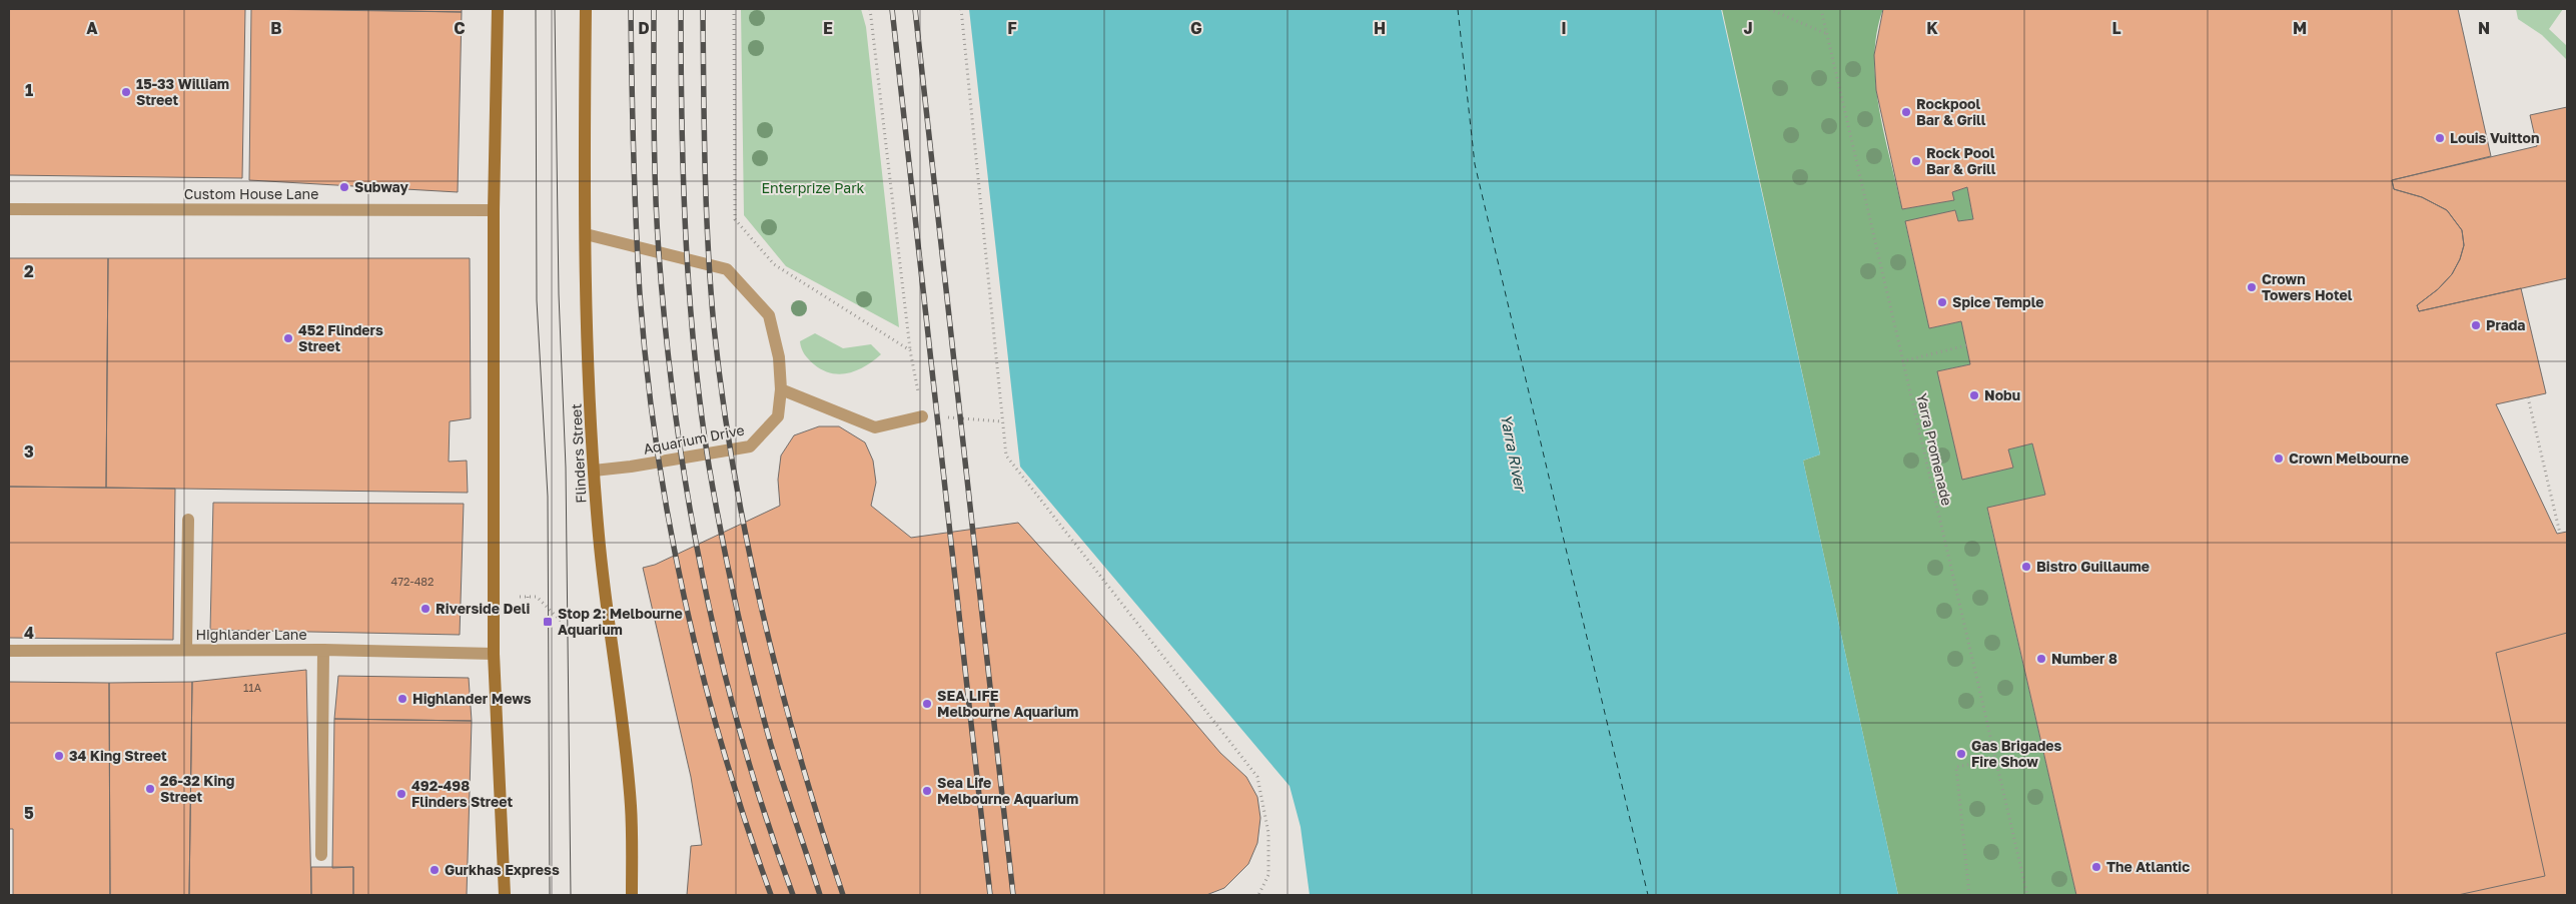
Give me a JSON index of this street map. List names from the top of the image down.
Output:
{
  "streets": {
    "main road": ["Flinders Street"],
    "street": ["Custom House Lane", "Aquarium Drive", "Highlander Lane"],
    "path": ["Yarra Promenade"]
  },
  "crossings": [
    ["Aquarium Drive", "Flinders Street"]
  ],
  "water": ["Yarra River"],
  "parks": ["Enterprize Park"],
  "places": {
    "other": [
      "15-33 William Street",
      "Rockpool Bar & Grill",
      "Louis Vuitton",
      "Rock Pool Bar & Grill",
      "Subway",
      "Crown Towers Hotel",
      "Spice Temple",
      "Prada",
      "452 Flinders Street",
      "Nobu",
      "Crown Melbourne",
      "Bistro Guillaume",
      "Riverside Deli",
      "Number 8",
      "Highlander Mews",
      "SEA LIFE Melbourne Aquarium",
      "Gas Brigades Fire Show",
      "34 King Street",
      "26-32 King Street",
      "Sea Life Melbourne Aquarium",
      "492-498 Flinders Street",
      "The Atlantic",
      "Gurkhas Express"
    ],
    "transit": ["Stop 2: Melbourne Aquarium"]
  },
  "house_numbers": ["472-482", "11A"],
  "grid": {
    "columns": [
      "A",
      "B",
      "C",
      "D",
      "E",
      "F",
      "G",
      "H",
      "I",
      "J",
      "K",
      "L",
      "M",
      "N"
    ],
    "rows": [
      "1",
      "2",
      "3",
      "4",
      "5"
    ]
  }
}
